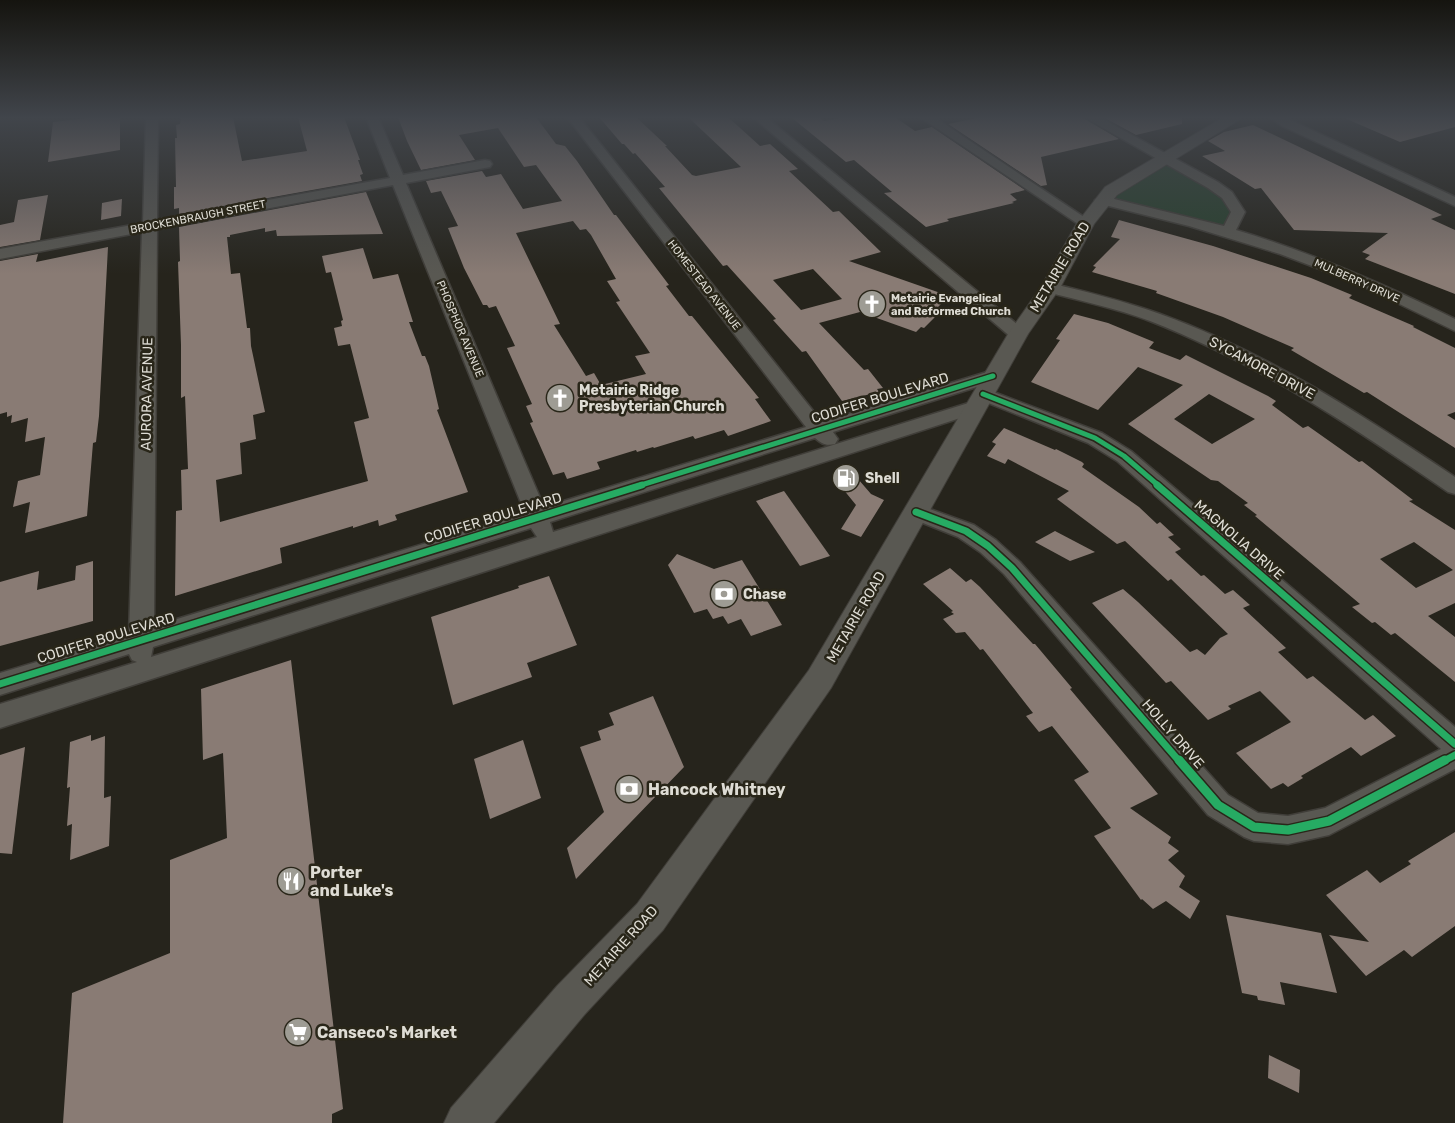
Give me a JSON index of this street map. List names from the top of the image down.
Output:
{
  "streets": {
    "main road": ["METAIRIE ROAD"],
    "street": [
      "BROCKENBRAUGH STREET",
      "MULBERRY DRIVE",
      "HOMESTEAD AVENUE",
      "PHOSPHOR AVENUE",
      "SYCAMORE DRIVE",
      "AURORA AVENUE",
      "CODIFER BOULEVARD",
      "MAGNOLIA DRIVE",
      "HOLLY DRIVE"
    ]
  },
  "crossings": [
    ["BROCKENBRAUGH STREET", "PHOSPHOR AVENUE"],
    ["BROCKENBRAUGH STREET", "AURORA AVENUE"],
    ["METAIRIE ROAD", "MULBERRY DRIVE"],
    ["METAIRIE ROAD", "SYCAMORE DRIVE"],
    ["METAIRIE ROAD", "CODIFER BOULEVARD"],
    ["METAIRIE ROAD", "MAGNOLIA DRIVE"],
    ["METAIRIE ROAD", "HOLLY DRIVE"],
    ["HOMESTEAD AVENUE", "CODIFER BOULEVARD"],
    ["PHOSPHOR AVENUE", "CODIFER BOULEVARD"],
    ["AURORA AVENUE", "CODIFER BOULEVARD"],
    ["CODIFER BOULEVARD", "MAGNOLIA DRIVE"]
  ],
  "places": {
    "church": ["Metairie Evangelical and Reformed Church", "Metairie Ridge Presbyterian Church"],
    "fuel station": ["Shell"],
    "bank": ["Chase", "Hancock Whitney"],
    "restaurant": ["Porter and Luke's"],
    "supermarket": ["Canseco's Market"]
  }
}
